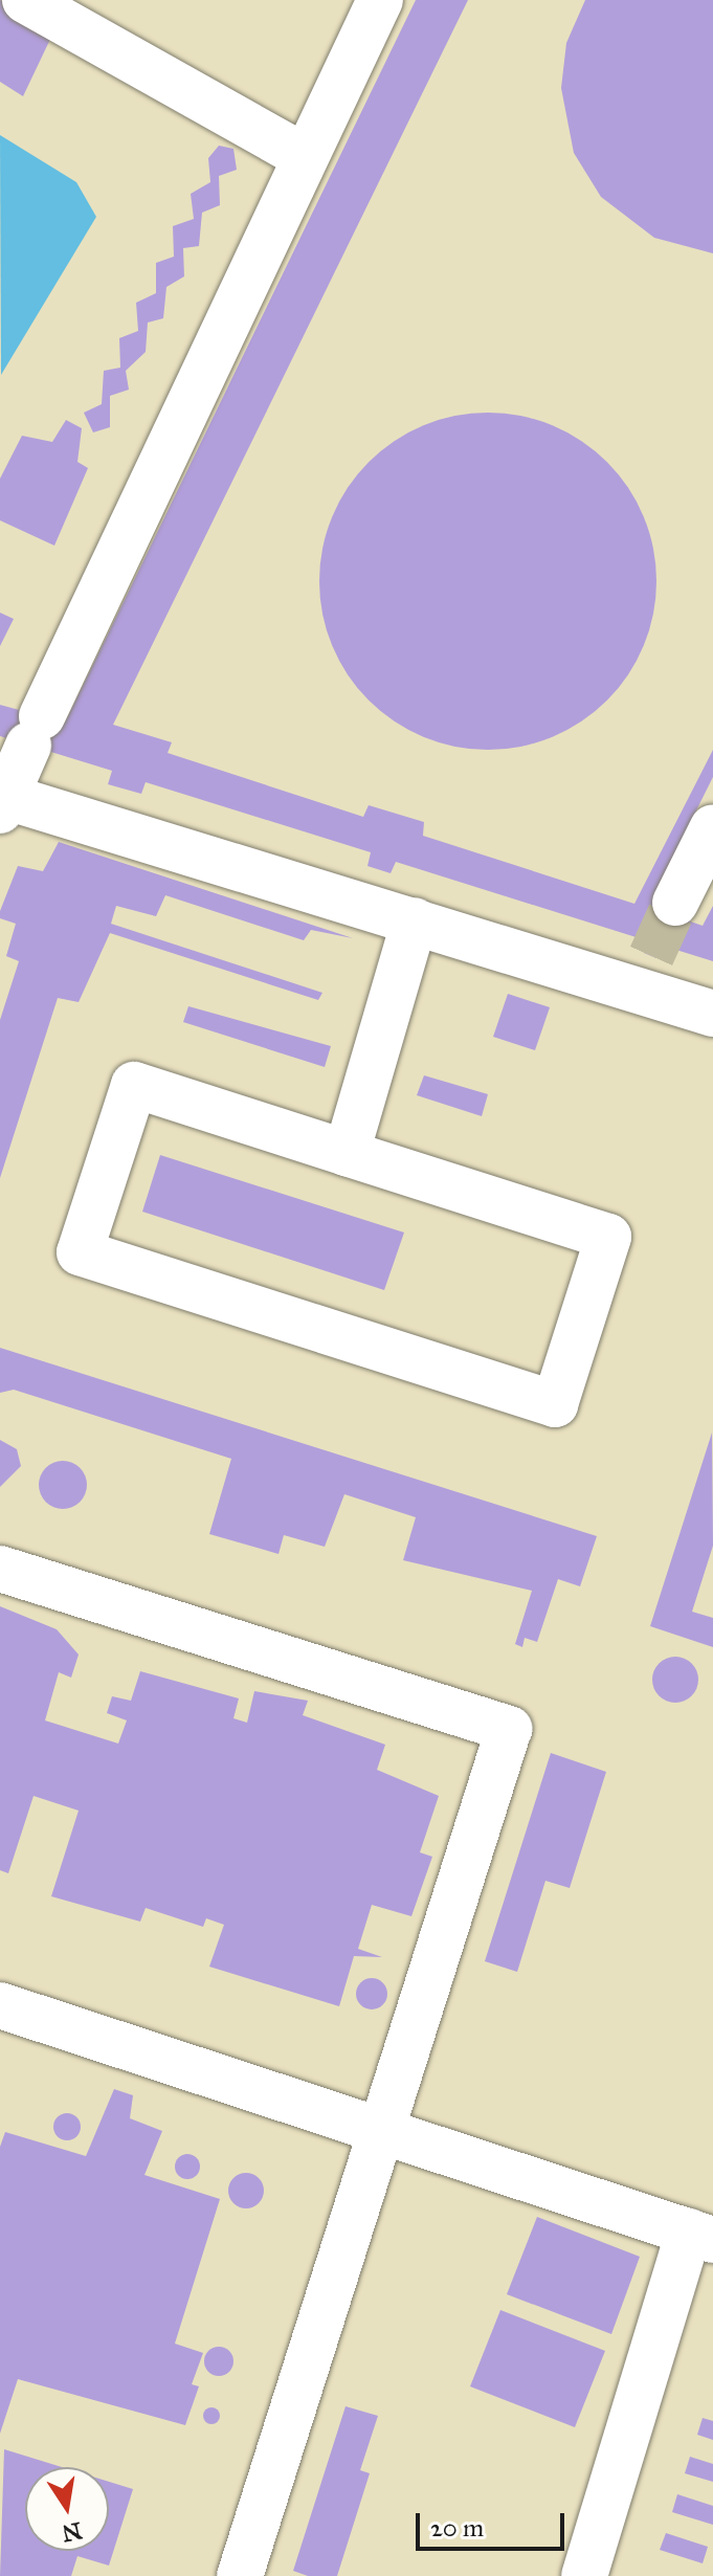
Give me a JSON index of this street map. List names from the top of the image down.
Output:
{
  "scale_bar": "20 m",
  "north": "bottom"
}
